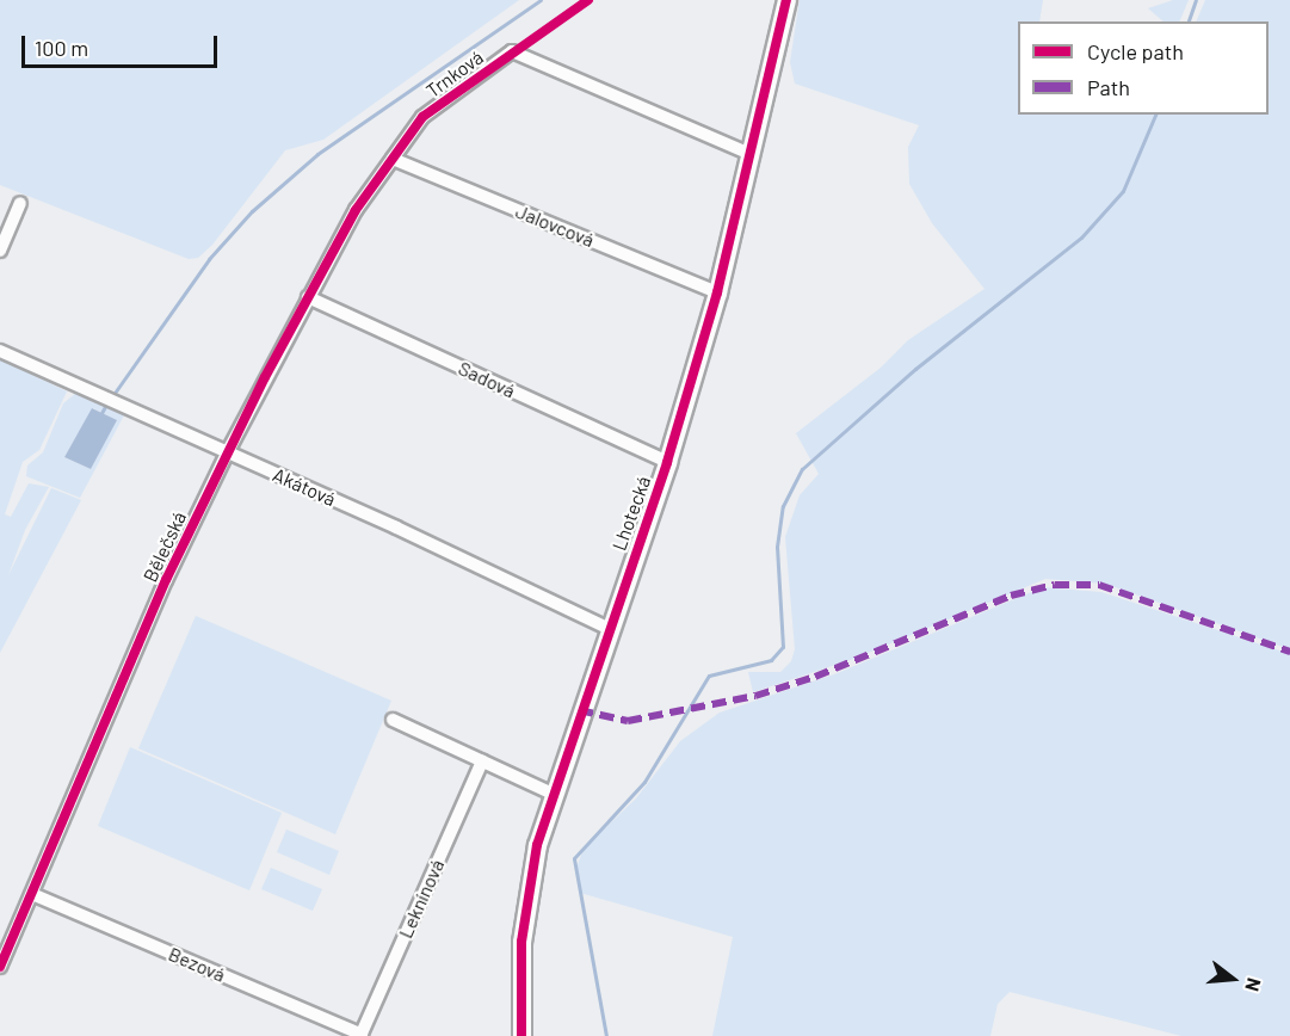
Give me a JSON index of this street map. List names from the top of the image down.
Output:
{
  "streets": {
    "street": [
      "Trnková",
      "Jalovcová",
      "Sadová",
      "Akátová",
      "Lhotecká",
      "Bělečská",
      "Leknínová",
      "Bezová"
    ]
  },
  "crossings": [
    ["Trnková", "Jalovcová"],
    ["Trnková", "Lhotecká"],
    ["Trnková", "Bělečská"],
    ["Jalovcová", "Lhotecká"],
    ["Jalovcová", "Bělečská"],
    ["Sadová", "Lhotecká"],
    ["Sadová", "Bělečská"],
    ["Akátová", "Lhotecká"],
    ["Akátová", "Bělečská"],
    ["Bělečská", "Bezová"],
    ["Leknínová", "Bezová"]
  ],
  "legend": ["Cycle path", "Path"],
  "scale_bar": "100 m",
  "north": "right"
}
